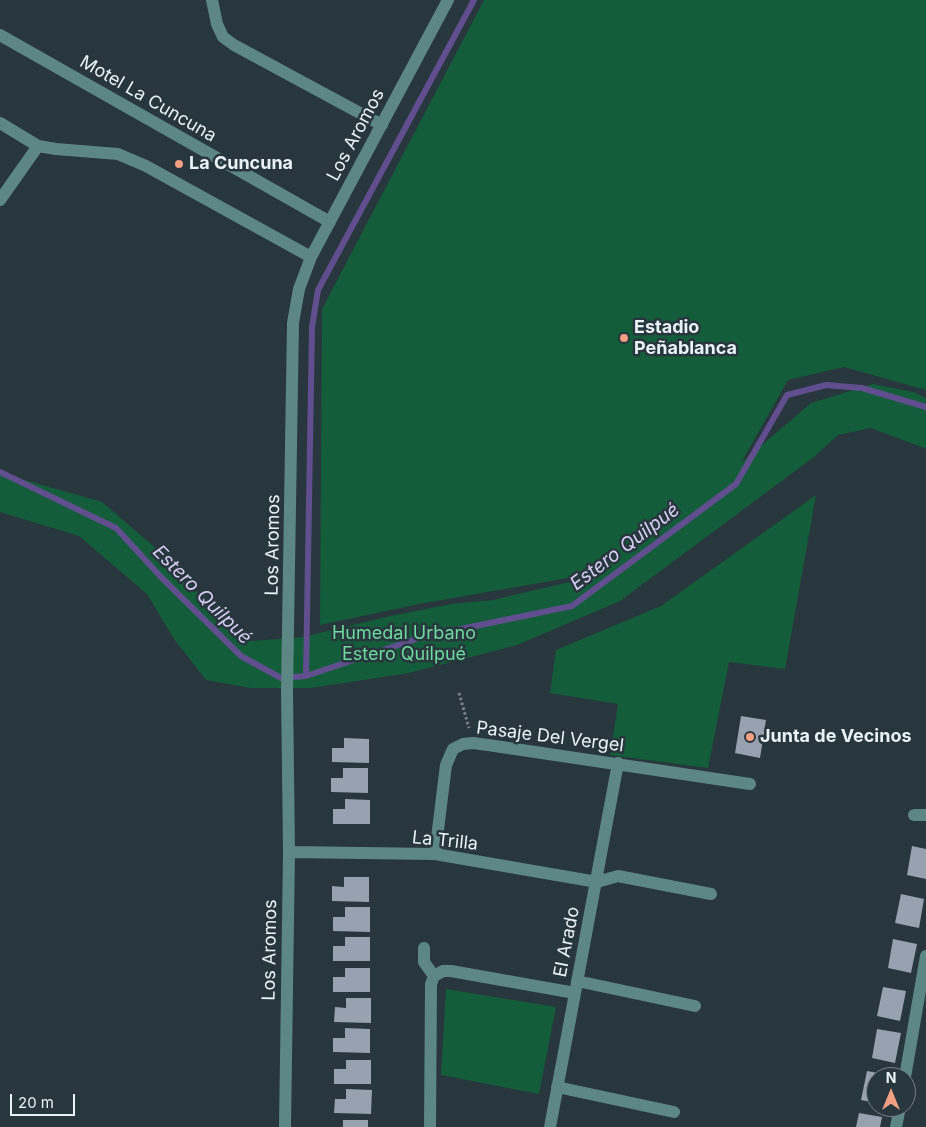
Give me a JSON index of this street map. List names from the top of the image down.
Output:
{
  "streets": {
    "street": [
      "Motel La Cuncuna",
      "Los Aromos",
      "Pasaje Del Vergel",
      "La Trilla",
      "El Arado"
    ]
  },
  "crossings": [
    ["Motel La Cuncuna", "Los Aromos"],
    ["Los Aromos", "La Trilla"],
    ["Pasaje Del Vergel", "La Trilla"],
    ["Pasaje Del Vergel", "El Arado"],
    ["La Trilla", "El Arado"]
  ],
  "water": ["Estero Quilpué"],
  "parks": ["Humedal Urbano Estero Quilpué"],
  "places": ["La Cuncuna", "Estadio Peñablanca", "Junta de Vecinos"],
  "scale_bar": "20 m",
  "north": "top"
}
